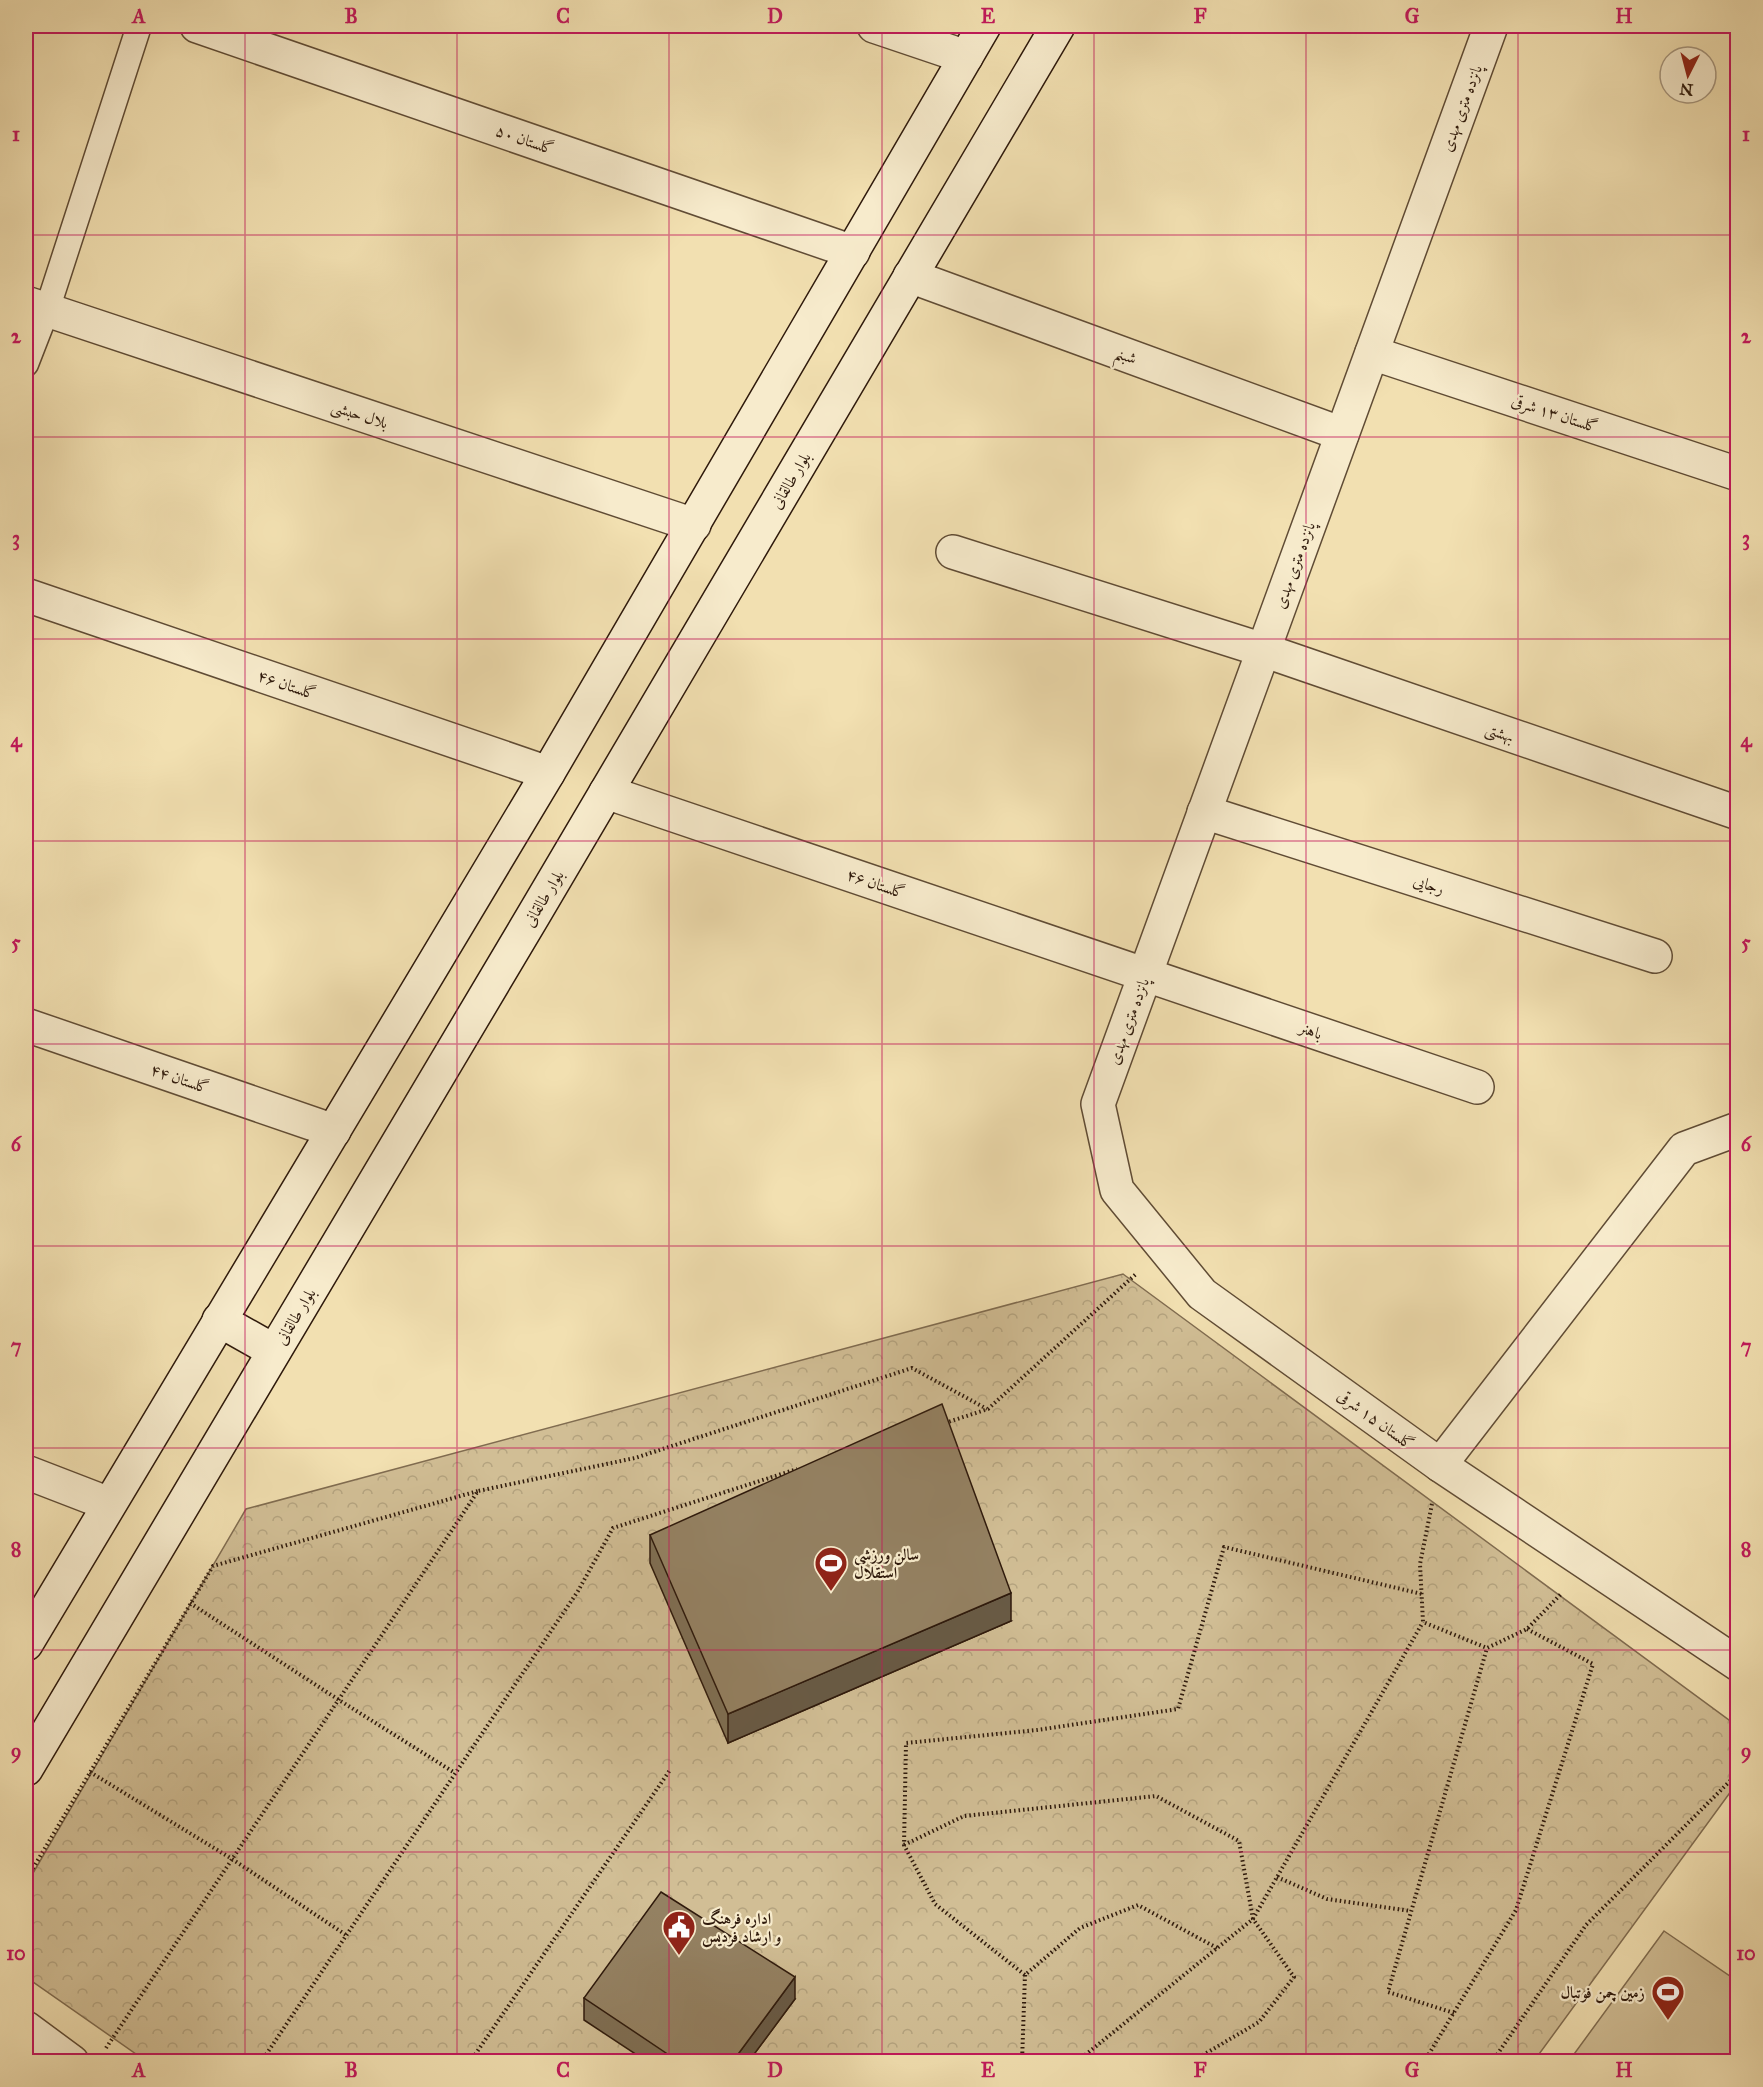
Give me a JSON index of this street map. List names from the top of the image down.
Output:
{
  "streets": {
    "street": [
      "پانزده متری مهدی",
      "گلستان ۵۰",
      "شبنم",
      "گلستان ۱۳ شرقی",
      "بلال حبشی",
      "بلوار طالقانی",
      "گلستان ۴۶",
      "بهشتی",
      "رجایی",
      "باهنر",
      "گلستان ۴۴",
      "گلستان ۱۵ شرقی"
    ]
  },
  "crossings": [
    ["پانزده متری مهدی", "شبنم"],
    ["پانزده متری مهدی", "گلستان ۱۳ شرقی"],
    ["پانزده متری مهدی", "گلستان ۴۶"],
    ["پانزده متری مهدی", "بهشتی"],
    ["پانزده متری مهدی", "رجایی"],
    ["پانزده متری مهدی", "باهنر"],
    ["پانزده متری مهدی", "گلستان ۱۵ شرقی"],
    ["شبنم", "بلوار طالقانی"],
    ["بلوار طالقانی", "گلستان ۴۶"],
    ["گلستان ۴۶", "باهنر"]
  ],
  "places": {
    "sports": ["سالن ورزشی استقلال", "زمین چمن فوتبال"],
    "public building": ["اداره فرهنگ و ارشاد فردیس"]
  },
  "north": "bottom",
  "grid": {
    "columns": [
      "A",
      "B",
      "C",
      "D",
      "E",
      "F",
      "G",
      "H"
    ],
    "rows": [
      "1",
      "2",
      "3",
      "4",
      "5",
      "6",
      "7",
      "8",
      "9",
      "10"
    ]
  }
}
